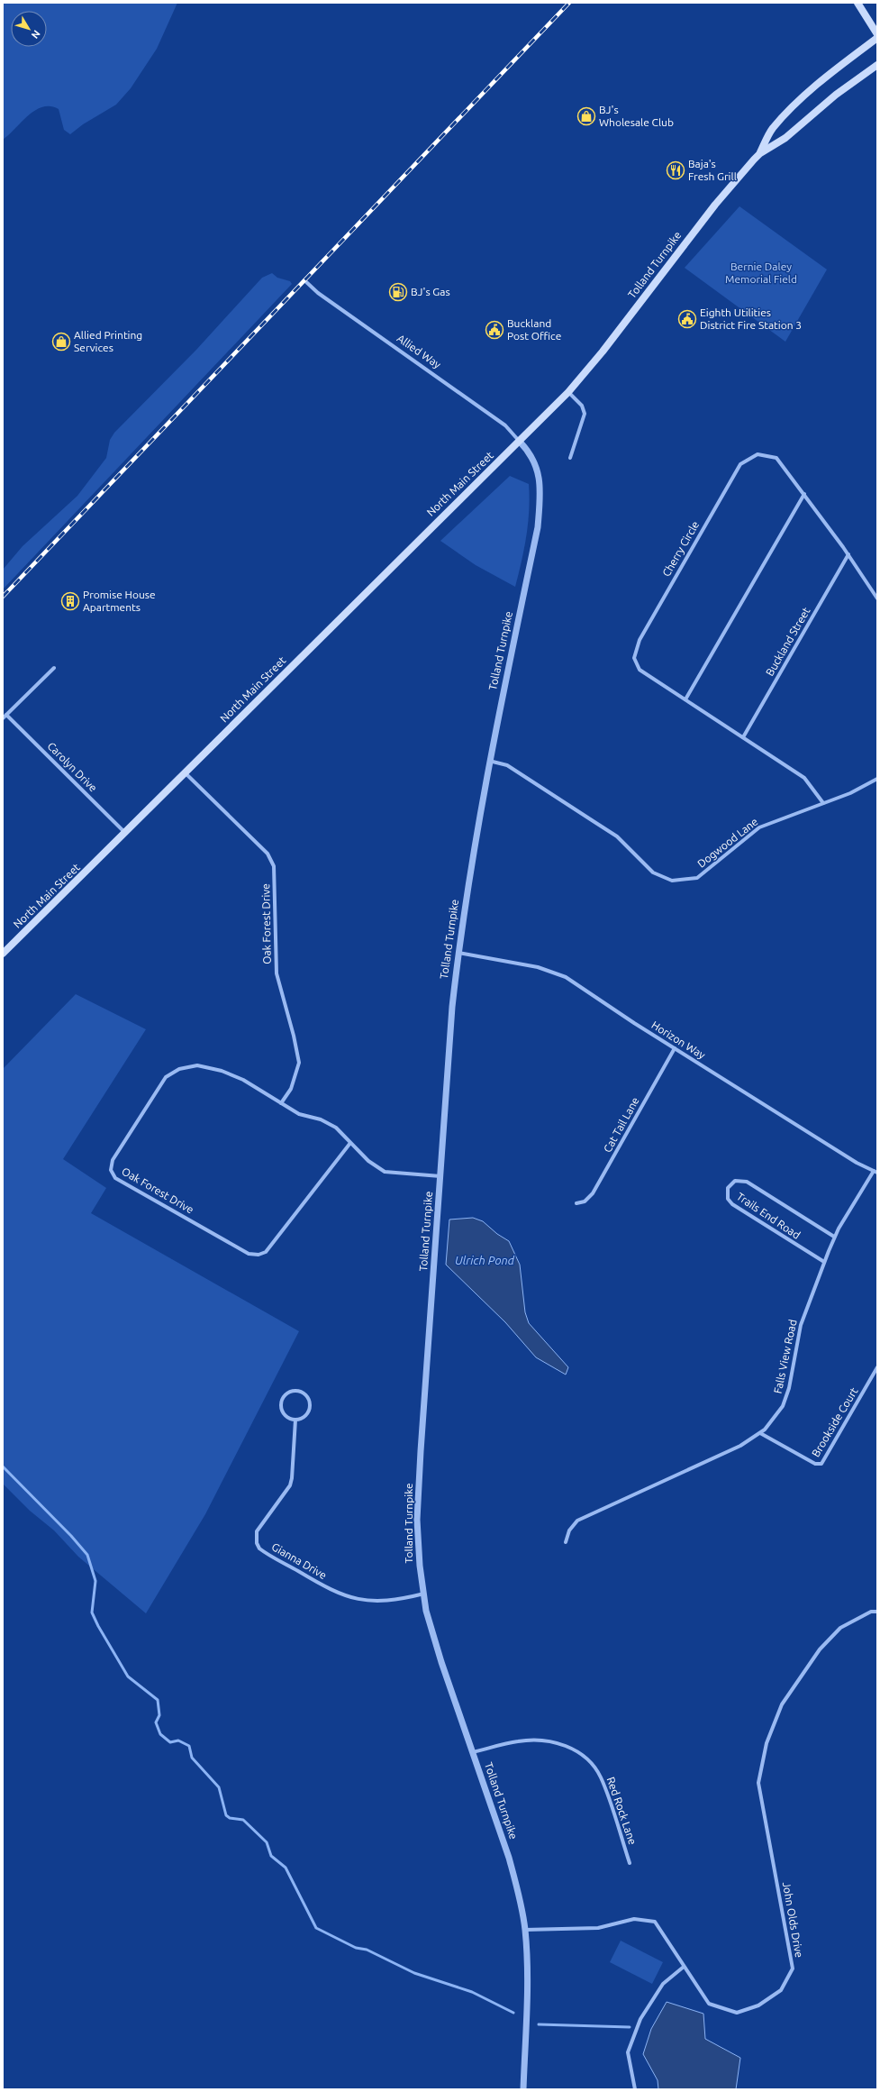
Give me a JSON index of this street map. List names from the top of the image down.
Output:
{
  "streets": {
    "main road": ["Tolland Turnpike", "North Main Street"],
    "street": [
      "Allied Way",
      "Cherry Circle",
      "Buckland Street",
      "Carolyn Drive",
      "Dogwood Lane",
      "Oak Forest Drive",
      "Horizon Way",
      "Cat Tail Lane",
      "Trails End Road",
      "Falls View Road",
      "Brookside Court",
      "Gianna Drive",
      "Red Rock Lane",
      "John Olds Drive"
    ]
  },
  "crossings": [
    ["Tolland Turnpike", "Allied Way"],
    ["Tolland Turnpike", "North Main Street"],
    ["Tolland Turnpike", "Dogwood Lane"],
    ["Tolland Turnpike", "Oak Forest Drive"],
    ["Tolland Turnpike", "Horizon Way"],
    ["Tolland Turnpike", "Gianna Drive"],
    ["Tolland Turnpike", "Red Rock Lane"],
    ["Tolland Turnpike", "John Olds Drive"],
    ["Allied Way", "North Main Street"],
    ["North Main Street", "Carolyn Drive"],
    ["North Main Street", "Oak Forest Drive"],
    ["Cherry Circle", "Buckland Street"],
    ["Cherry Circle", "Dogwood Lane"],
    ["Horizon Way", "Cat Tail Lane"],
    ["Horizon Way", "Falls View Road"],
    ["Trails End Road", "Falls View Road"],
    ["Falls View Road", "Brookside Court"]
  ],
  "water": ["Ulrich Pond"],
  "parks": ["Bernie Daley Memorial Field"],
  "places": {
    "shop": ["BJ's Wholesale Club", "Allied Printing Services"],
    "restaurant": ["Baja's Fresh Grill"],
    "fuel station": ["BJ's Gas"],
    "public building": ["Eighth Utilities District Fire Station 3", "Buckland Post Office"],
    "building": ["Promise House Apartments"]
  },
  "north": "bottom right"
}
